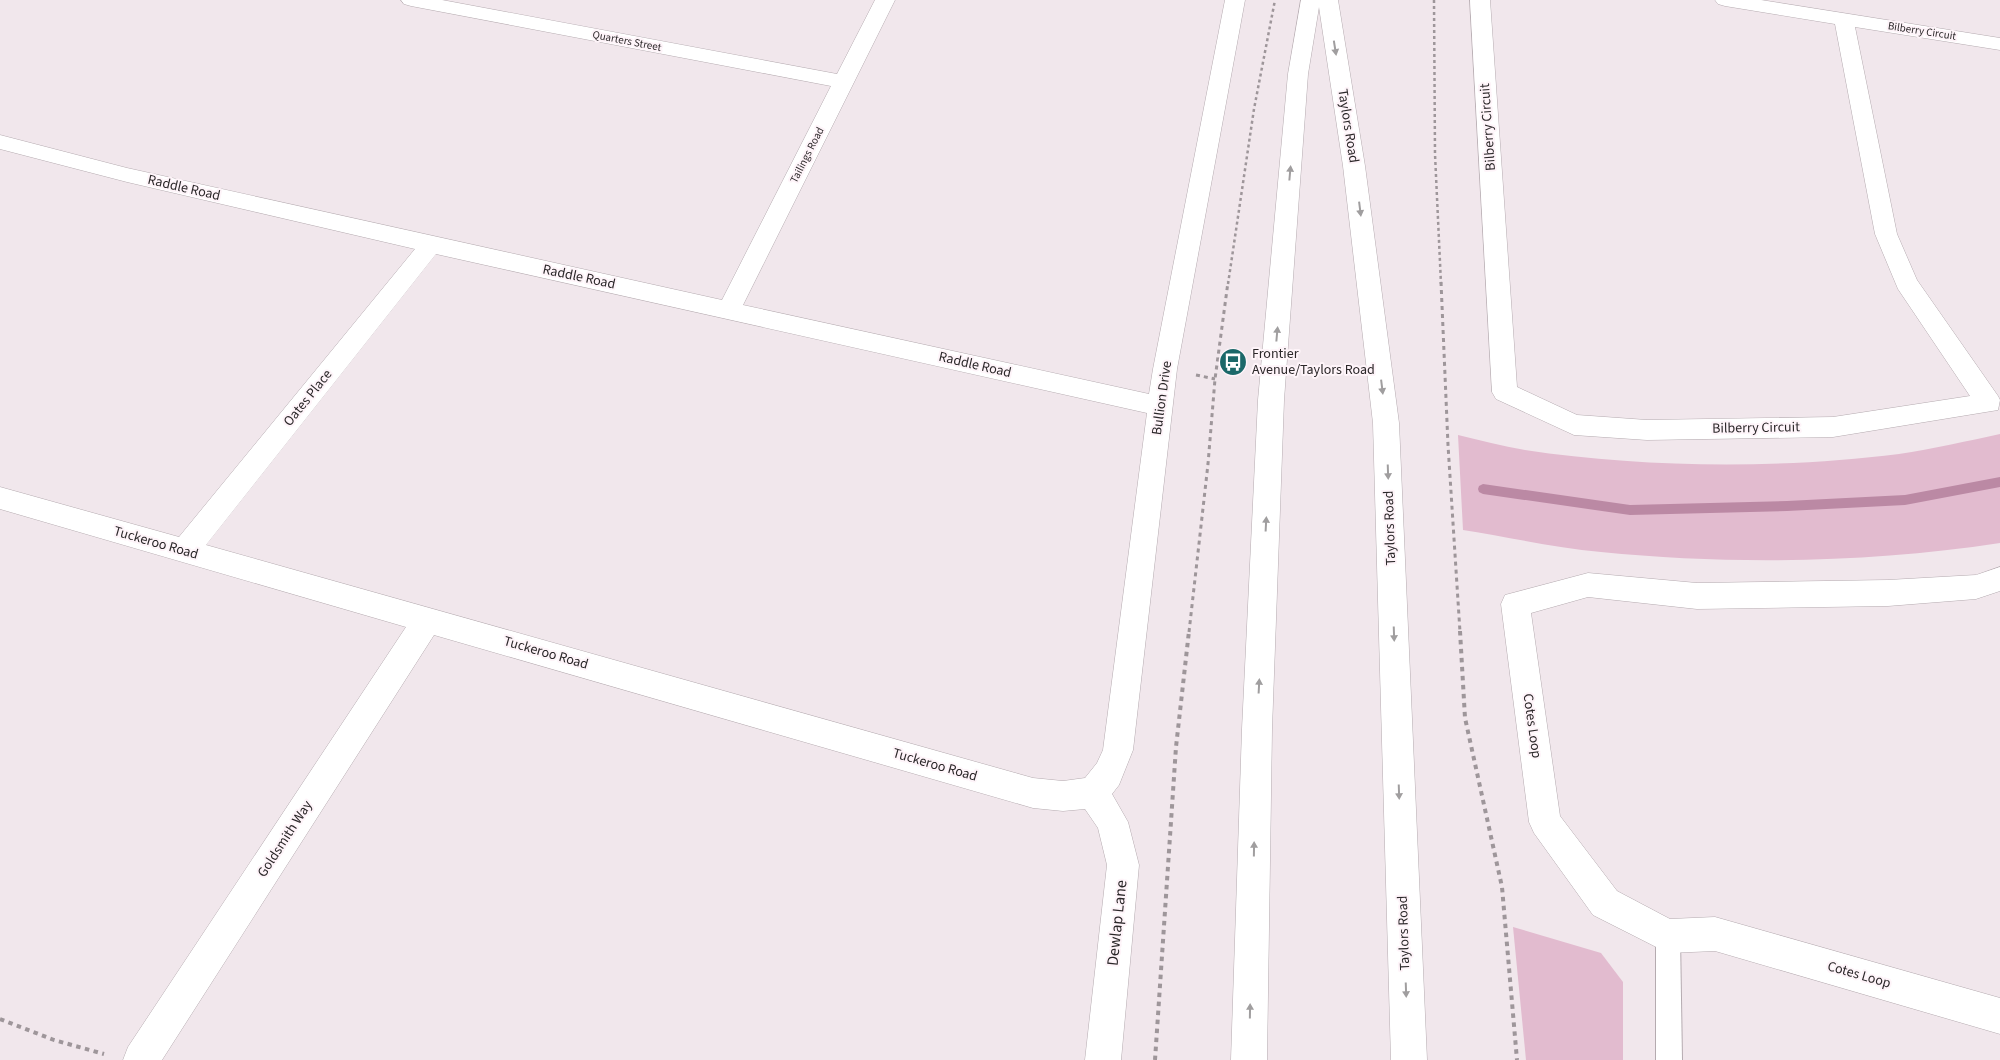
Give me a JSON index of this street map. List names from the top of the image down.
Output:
{
  "streets": {
    "street": [
      "Bilberry Circuit",
      "Quarters Street",
      "Taylors Road",
      "Tailings Road",
      "Raddle Road",
      "Oates Place",
      "Bullion Drive",
      "Tuckeroo Road",
      "Cotes Loop",
      "Goldsmith Way",
      "Dewlap Lane"
    ]
  },
  "crossings": [
    ["Quarters Street", "Tailings Road"],
    ["Tailings Road", "Raddle Road"],
    ["Raddle Road", "Oates Place"],
    ["Raddle Road", "Bullion Drive"],
    ["Oates Place", "Tuckeroo Road"],
    ["Bullion Drive", "Tuckeroo Road"],
    ["Bullion Drive", "Dewlap Lane"],
    ["Tuckeroo Road", "Goldsmith Way"],
    ["Tuckeroo Road", "Dewlap Lane"]
  ],
  "places": {
    "bus stop": ["Frontier Avenue/Taylors Road"]
  }
}
